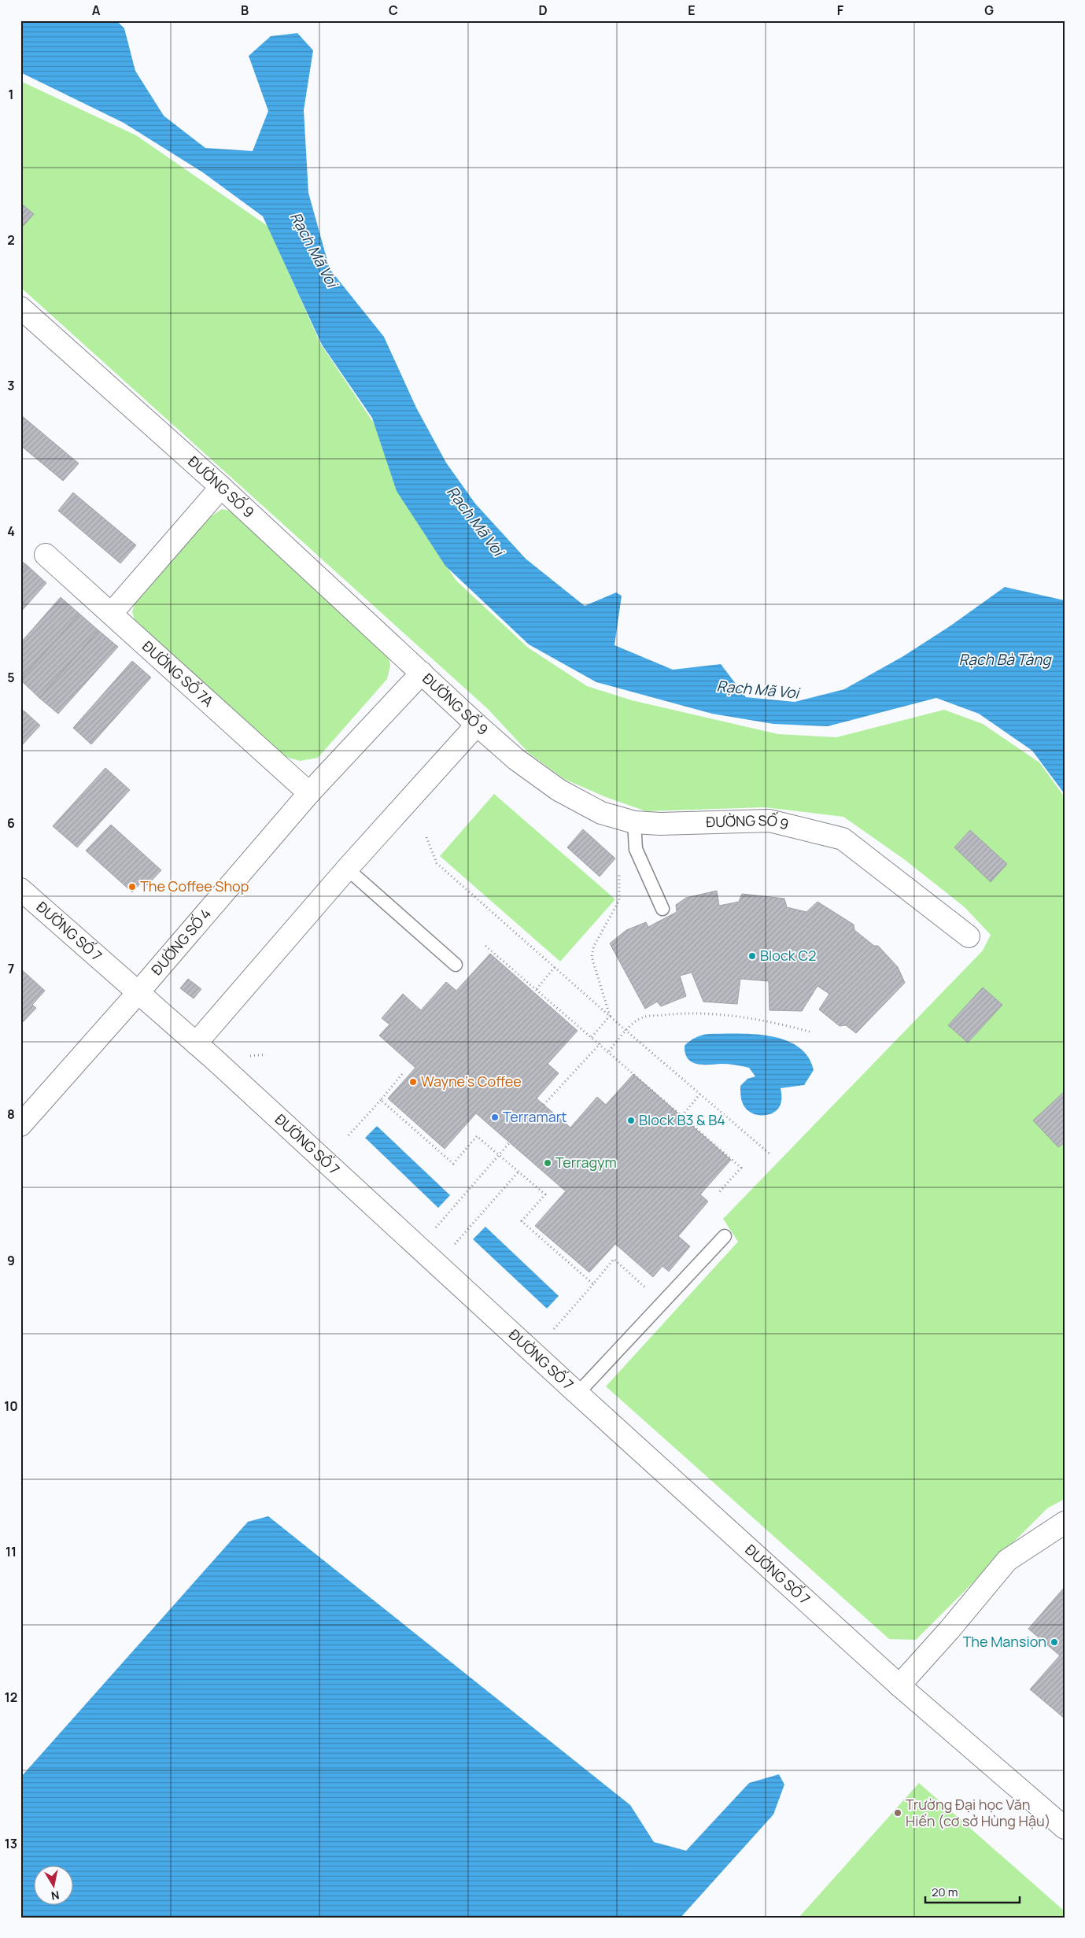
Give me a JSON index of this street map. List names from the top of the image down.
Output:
{
  "streets": {
    "street": [
      "ĐƯỜNG SỐ 9",
      "ĐƯỜNG SỐ 7A",
      "ĐƯỜNG SỐ 7",
      "ĐƯỜNG SỐ 4"
    ]
  },
  "crossings": [
    ["ĐƯỜNG SỐ 9", "ĐƯỜNG SỐ 4"],
    ["ĐƯỜNG SỐ 7A", "ĐƯỜNG SỐ 4"],
    ["ĐƯỜNG SỐ 7", "ĐƯỜNG SỐ 4"]
  ],
  "water": ["Rạch Mã Voi", "Rạch Bà Tàng"],
  "places": [
    "The Coffee Shop",
    "Block C2",
    "Wayne's Coffee",
    "Terramart",
    "Block B3 & B4",
    "Terragym",
    "The Mansion",
    "Trường Đại học Văn Hiến (cơ sở Hùng Hậu)"
  ],
  "scale_bar": "20 m",
  "north": "bottom",
  "grid": {
    "columns": [
      "A",
      "B",
      "C",
      "D",
      "E",
      "F",
      "G"
    ],
    "rows": [
      "1",
      "2",
      "3",
      "4",
      "5",
      "6",
      "7",
      "8",
      "9",
      "10",
      "11",
      "12",
      "13"
    ]
  }
}
